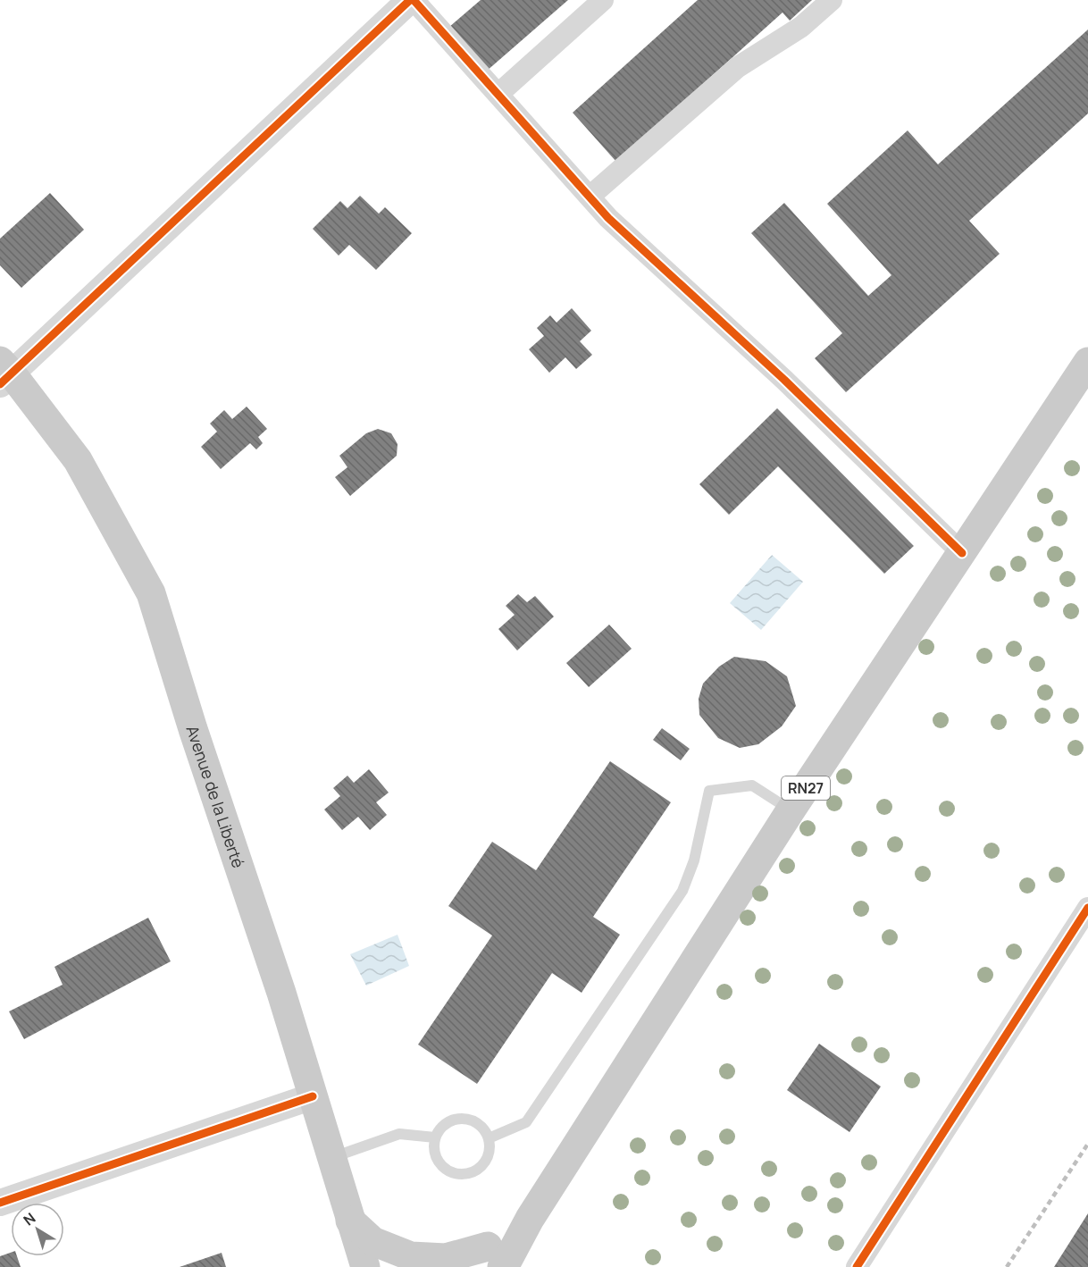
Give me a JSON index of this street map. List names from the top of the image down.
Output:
{
  "streets": {
    "main road": ["RN27", "Avenue de la Liberté"]
  },
  "north": "top left"
}
